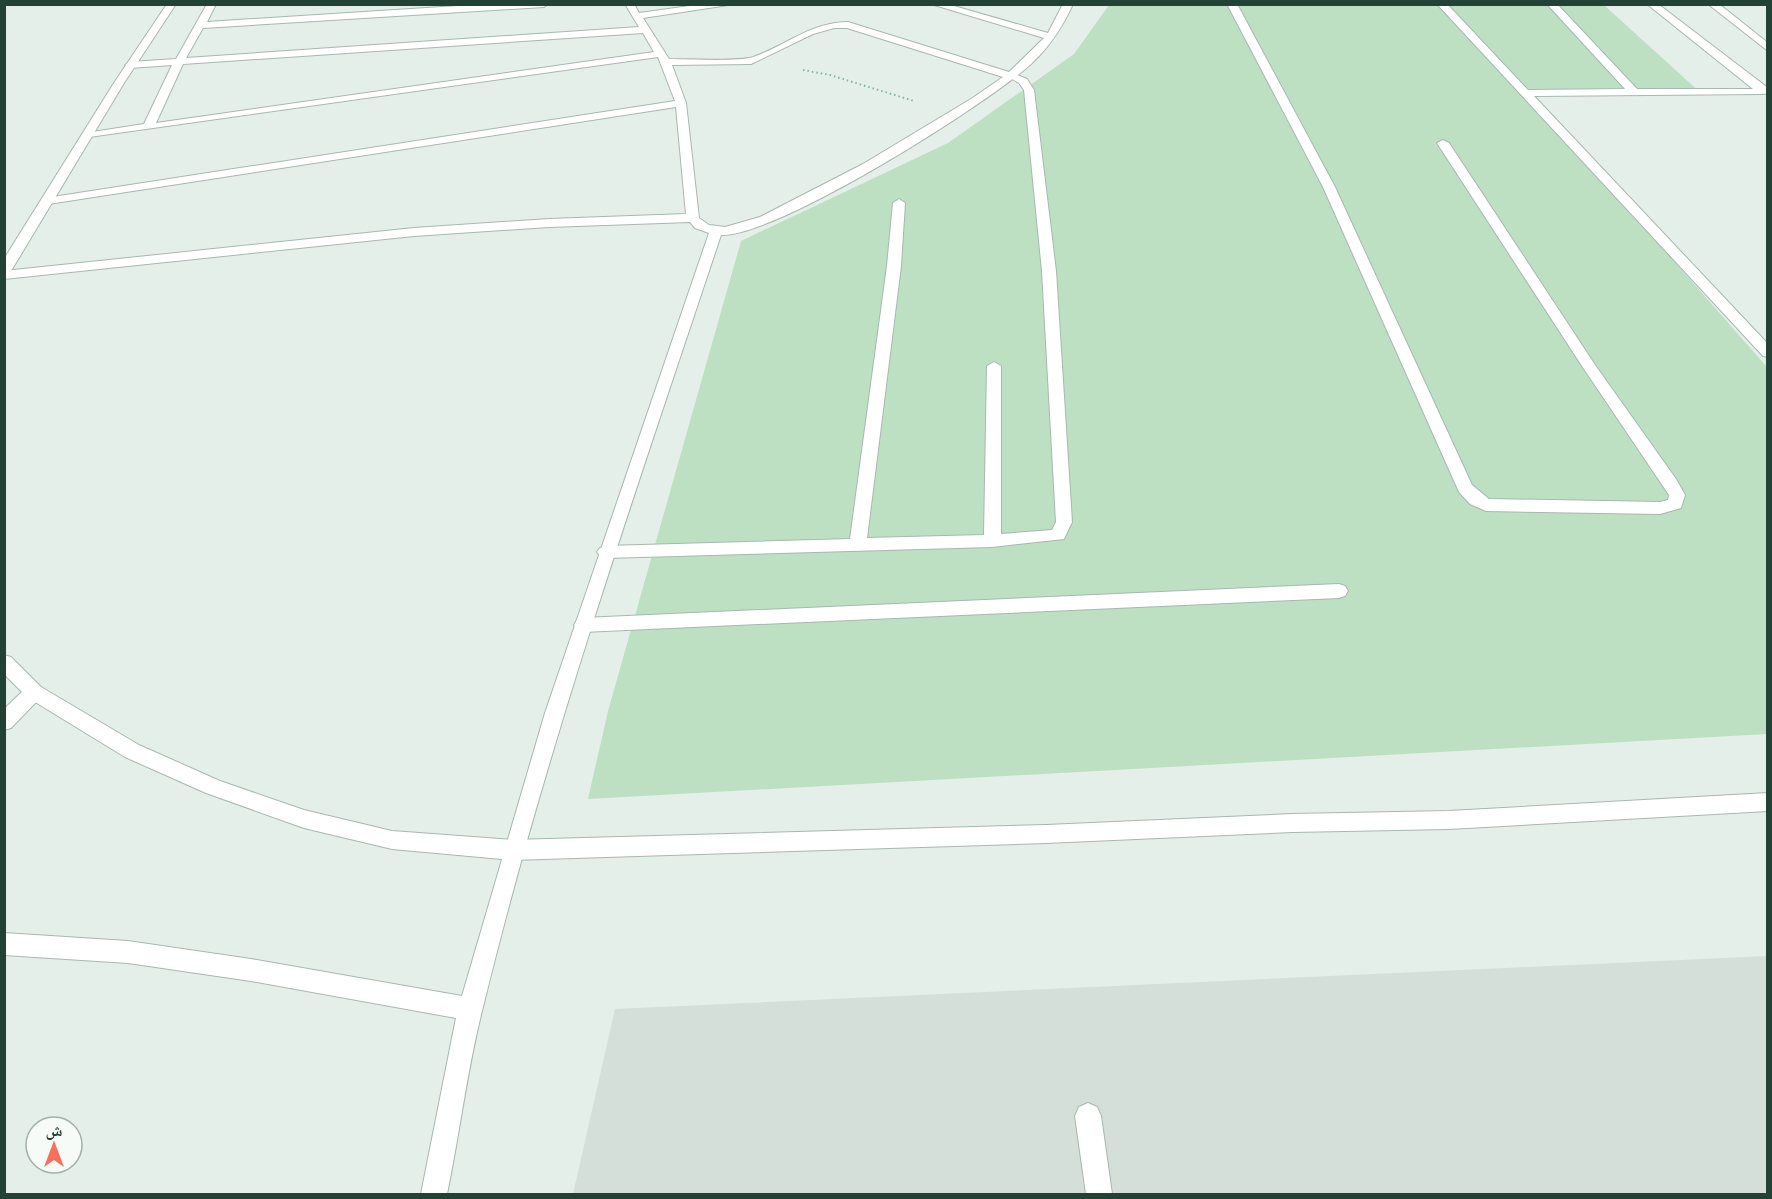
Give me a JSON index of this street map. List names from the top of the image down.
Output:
{
  "north": "top"
}
